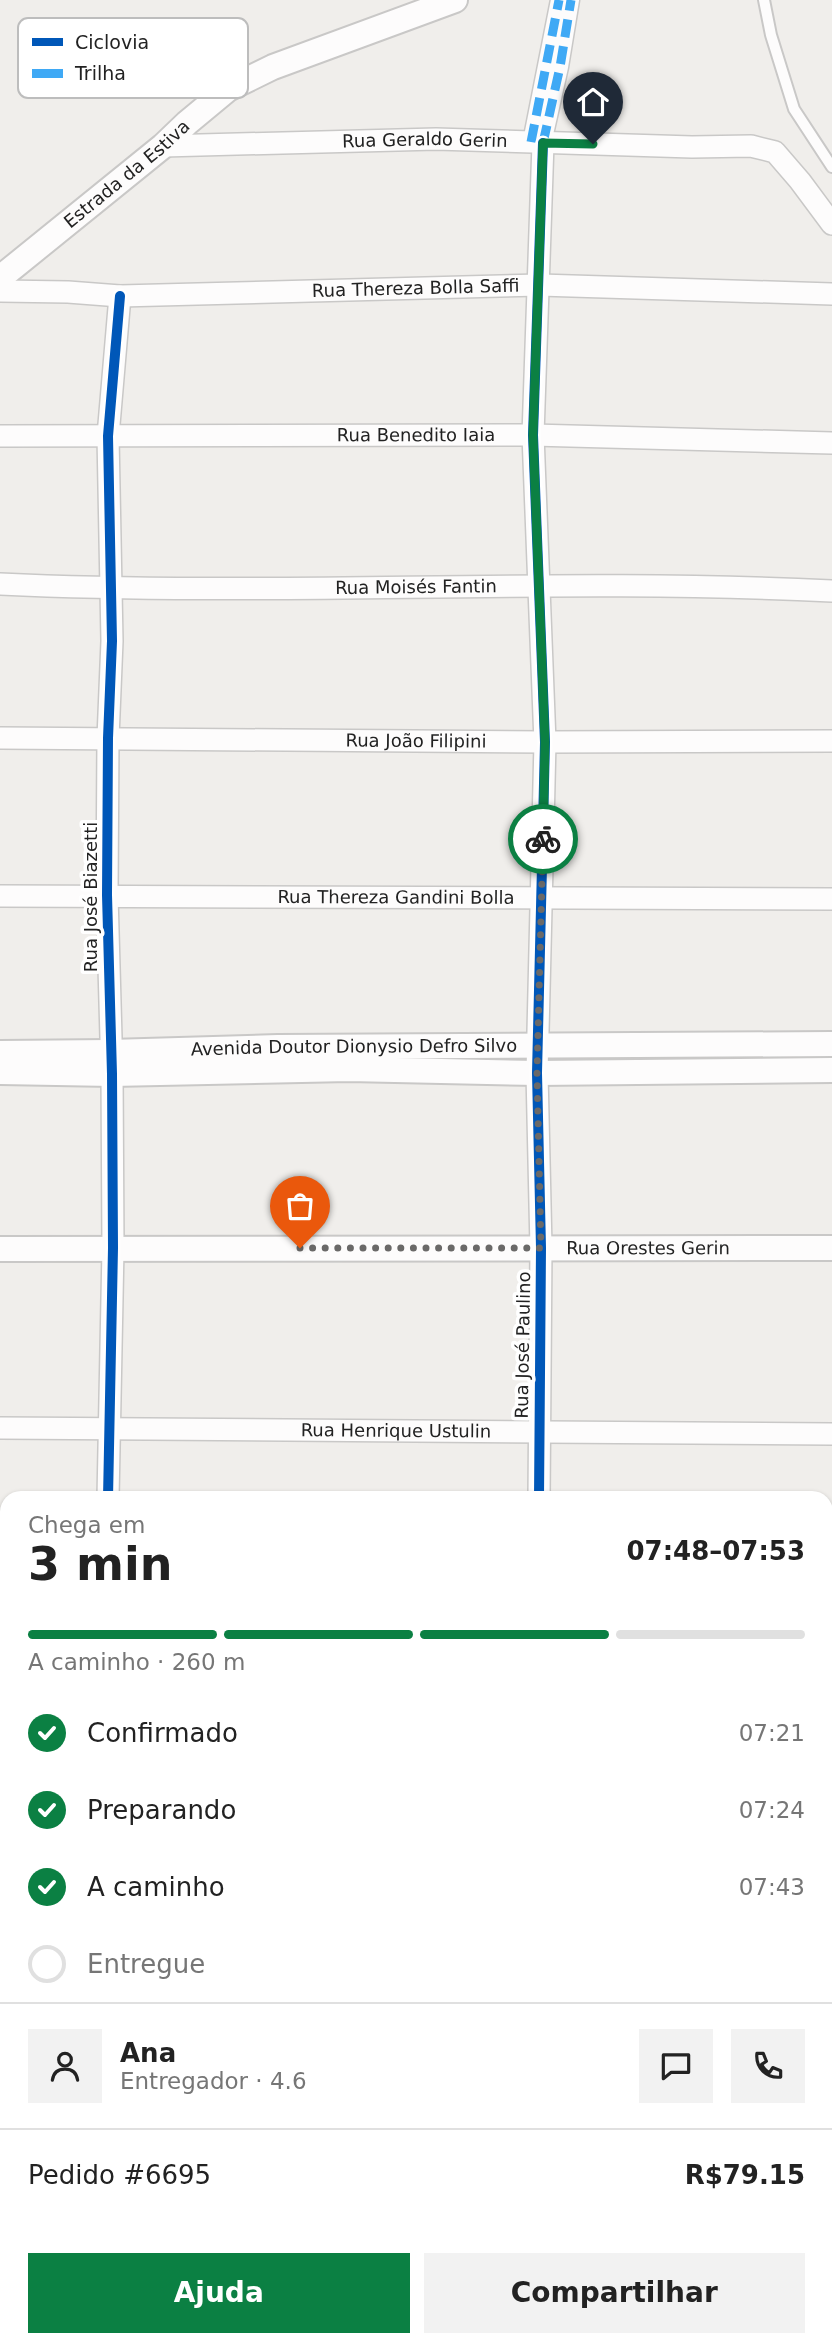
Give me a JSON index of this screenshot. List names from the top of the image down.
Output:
{
  "streets": {
    "street": [
      "Rua Geraldo Gerin",
      "Estrada da Estiva",
      "Rua Thereza Bolla Saffi",
      "Rua Benedito Iaia",
      "Rua Moisés Fantin",
      "Rua João Filipini",
      "Rua José Biazetti",
      "Rua Thereza Gandini Bolla",
      "Avenida Doutor Dionysio Defro Silvo",
      "Rua Orestes Gerin",
      "Rua José Paulino",
      "Rua Henrique Ustulin"
    ]
  },
  "crossings": [
    ["Rua Geraldo Gerin", "Estrada da Estiva"],
    ["Rua Geraldo Gerin", "Rua José Paulino"],
    ["Rua Thereza Bolla Saffi", "Rua José Biazetti"],
    ["Rua Thereza Bolla Saffi", "Rua José Paulino"],
    ["Rua Benedito Iaia", "Rua José Biazetti"],
    ["Rua Benedito Iaia", "Rua José Paulino"],
    ["Rua Moisés Fantin", "Rua José Biazetti"],
    ["Rua Moisés Fantin", "Rua José Paulino"],
    ["Rua João Filipini", "Rua José Biazetti"],
    ["Rua João Filipini", "Rua José Paulino"],
    ["Rua José Biazetti", "Rua Thereza Gandini Bolla"],
    ["Rua José Biazetti", "Avenida Doutor Dionysio Defro Silvo"],
    ["Rua José Biazetti", "Rua Orestes Gerin"],
    ["Rua José Biazetti", "Rua Henrique Ustulin"],
    ["Rua Thereza Gandini Bolla", "Rua José Paulino"],
    ["Avenida Doutor Dionysio Defro Silvo", "Rua José Paulino"],
    ["Rua Orestes Gerin", "Rua José Paulino"],
    ["Rua José Paulino", "Rua Henrique Ustulin"]
  ],
  "legend": ["Ciclovia", "Trilha"],
  "page": {
    "heading": ["3 min", "Chega em", "07:48–07:53"],
    "panel": [
      "Ana",
      "Entregador · 4.6",
      "Pedido #6695",
      "R$79.15"
    ],
    "bar": "A caminho · 260 m",
    "list": [
      ["Confirmado", "07:21"],
      ["Preparando", "07:24"],
      ["A caminho", "07:43"],
      "Entregue"
    ],
    "buttons": ["Ajuda", "Compartilhar"]
  }
}
